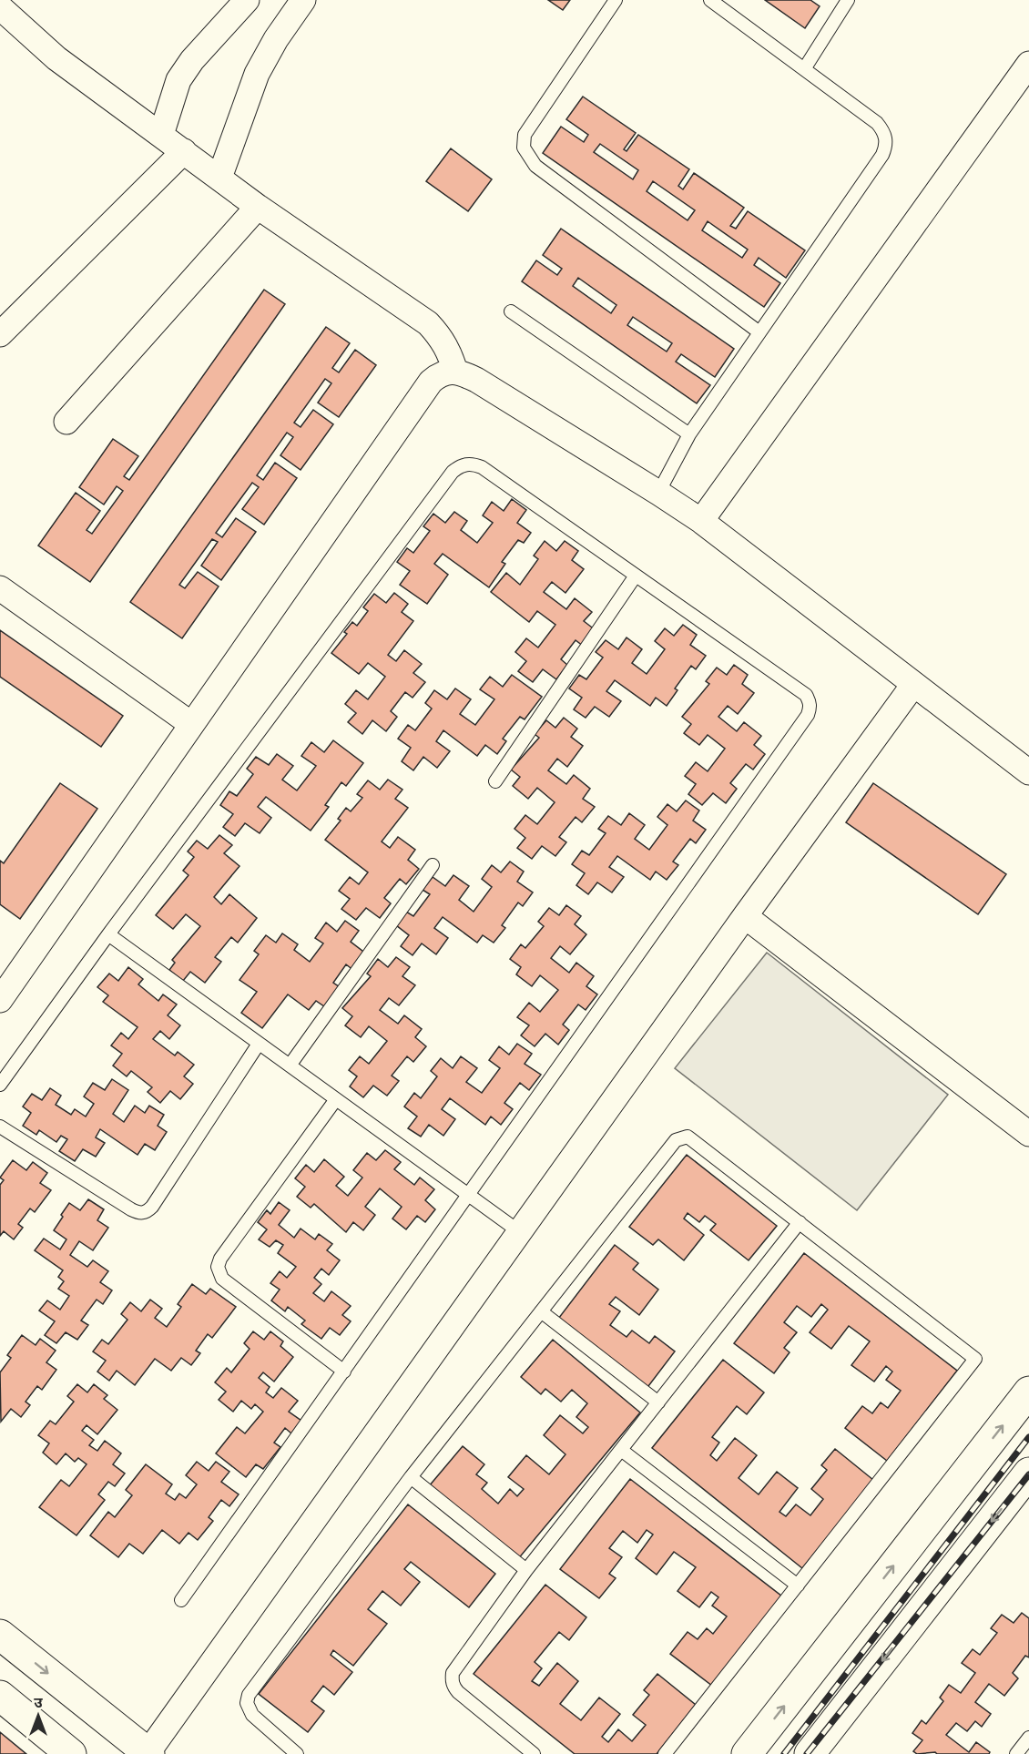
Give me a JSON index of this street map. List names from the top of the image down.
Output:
{
  "north": "top"
}
